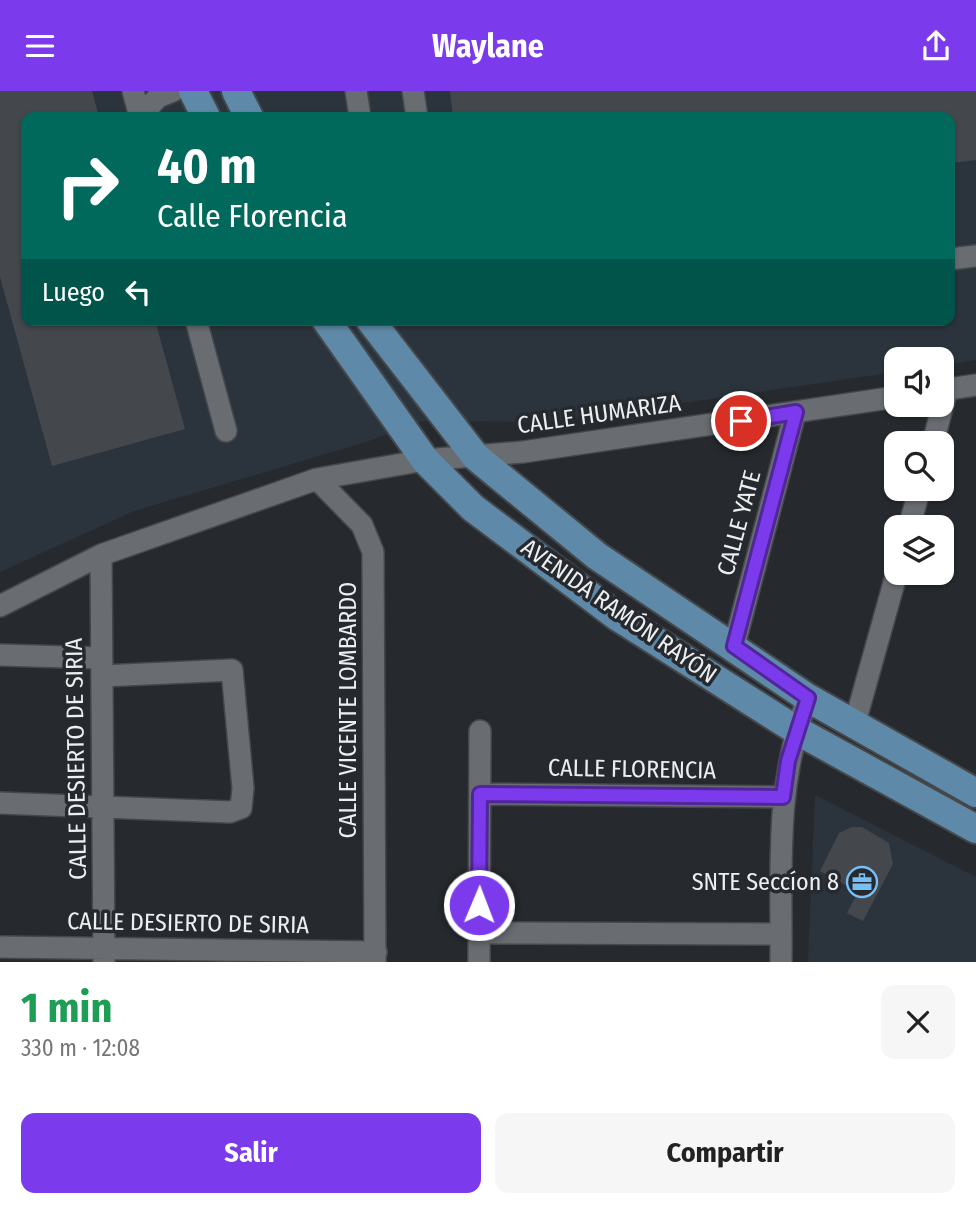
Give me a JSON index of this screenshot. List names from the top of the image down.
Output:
{
  "streets": {
    "main road": ["AVENIDA RAMÓN RAYÓN"],
    "street": [
      "CALLE HUMARIZA",
      "CALLE YATE",
      "CALLE VICENTE LOMBARDO",
      "CALLE DESIERTO DE SIRIA",
      "CALLE FLORENCIA"
    ]
  },
  "crossings": [
    ["CALLE HUMARIZA", "CALLE YATE"],
    ["CALLE HUMARIZA", "AVENIDA RAMÓN RAYÓN"],
    ["CALLE HUMARIZA", "CALLE VICENTE LOMBARDO"],
    ["CALLE HUMARIZA", "CALLE DESIERTO DE SIRIA"],
    ["CALLE YATE", "AVENIDA RAMÓN RAYÓN"],
    ["CALLE VICENTE LOMBARDO", "CALLE DESIERTO DE SIRIA"]
  ],
  "places": {
    "office": ["SNTE Seccíon 8"]
  },
  "page": {
    "header": "Waylane",
    "turn": ["40 m", "Calle Florencia"],
    "then": "Luego",
    "heading": ["1 min", "330 m · 12:08"],
    "buttons": ["Salir", "Compartir"]
  }
}
